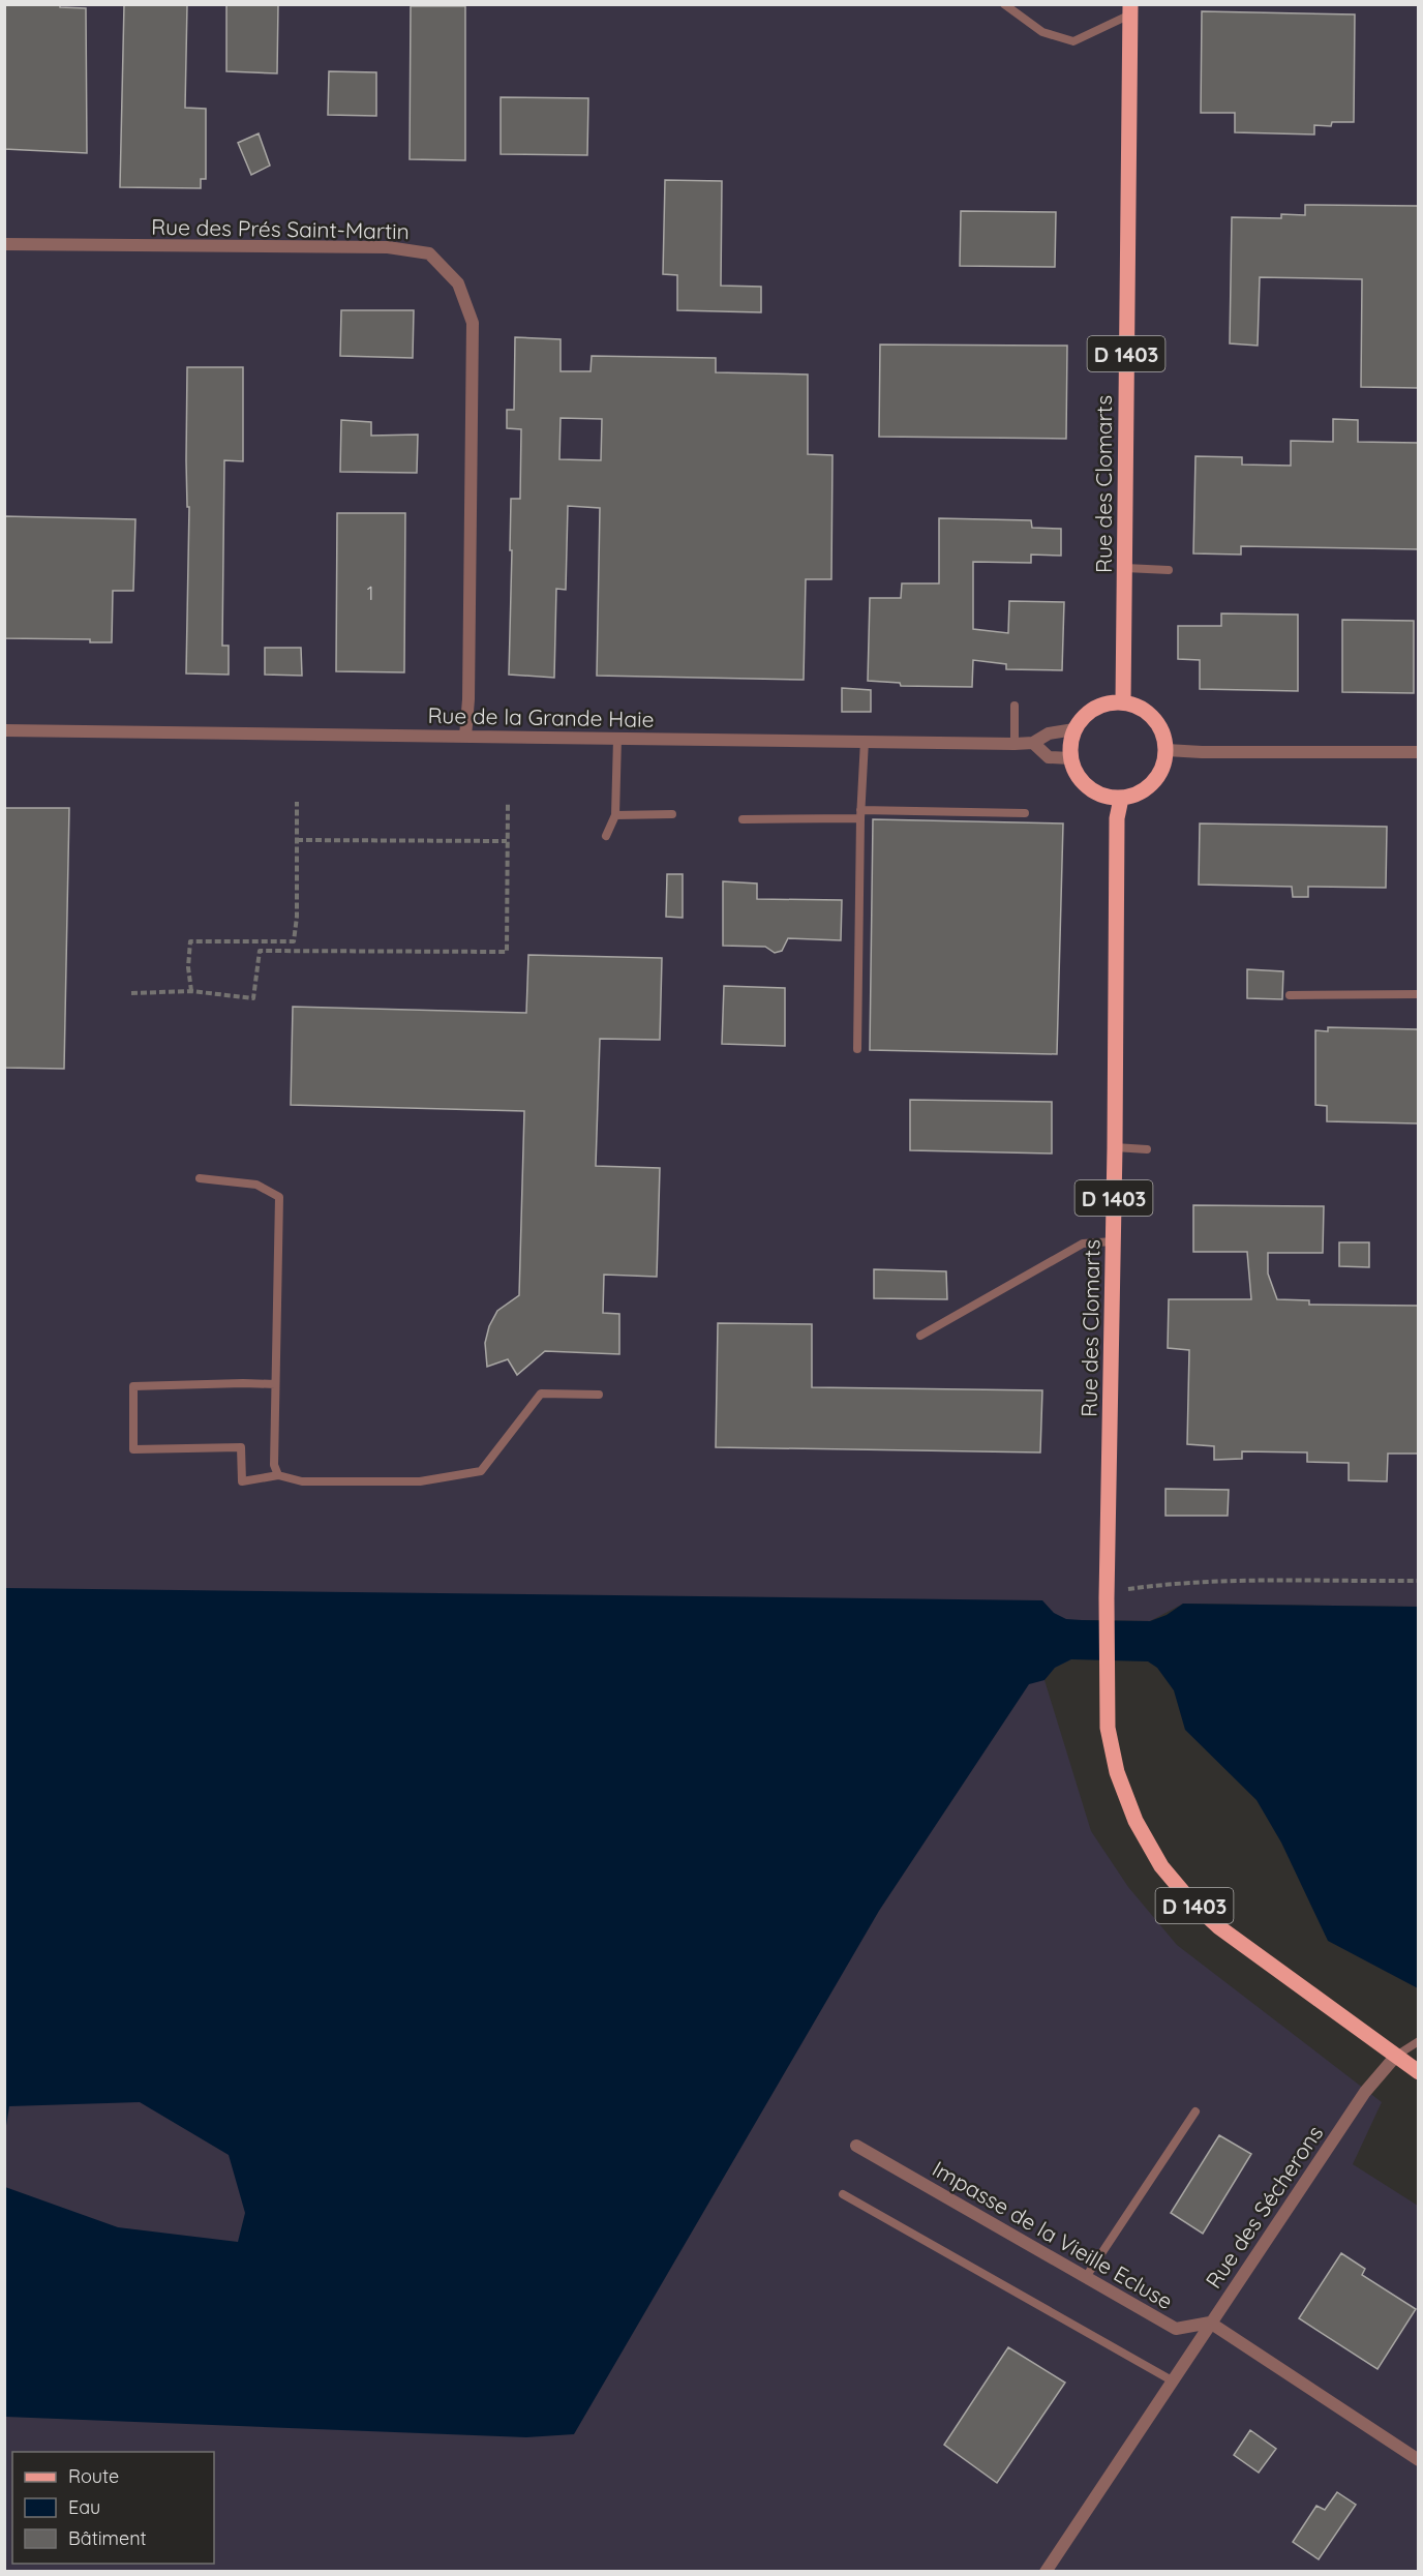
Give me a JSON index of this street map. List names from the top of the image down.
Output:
{
  "streets": {
    "main road": ["D 1403", "Rue des Clomarts"],
    "street": [
      "Rue des Prés Saint-Martin",
      "Rue de la Grande Haie",
      "Rue des Sécherons",
      "Impasse de la Vieille Ecluse"
    ]
  },
  "crossings": [
    ["Rue des Prés Saint-Martin", "Rue de la Grande Haie"],
    ["D 1403", "Rue des Clomarts"],
    ["D 1403", "Rue des Sécherons"],
    ["Rue des Clomarts", "Rue de la Grande Haie"],
    ["Rue des Clomarts", "Rue des Sécherons"],
    ["Rue des Sécherons", "Impasse de la Vieille Ecluse"]
  ],
  "house_numbers": ["1"],
  "legend": ["Route", "Eau", "Bâtiment"]
}
